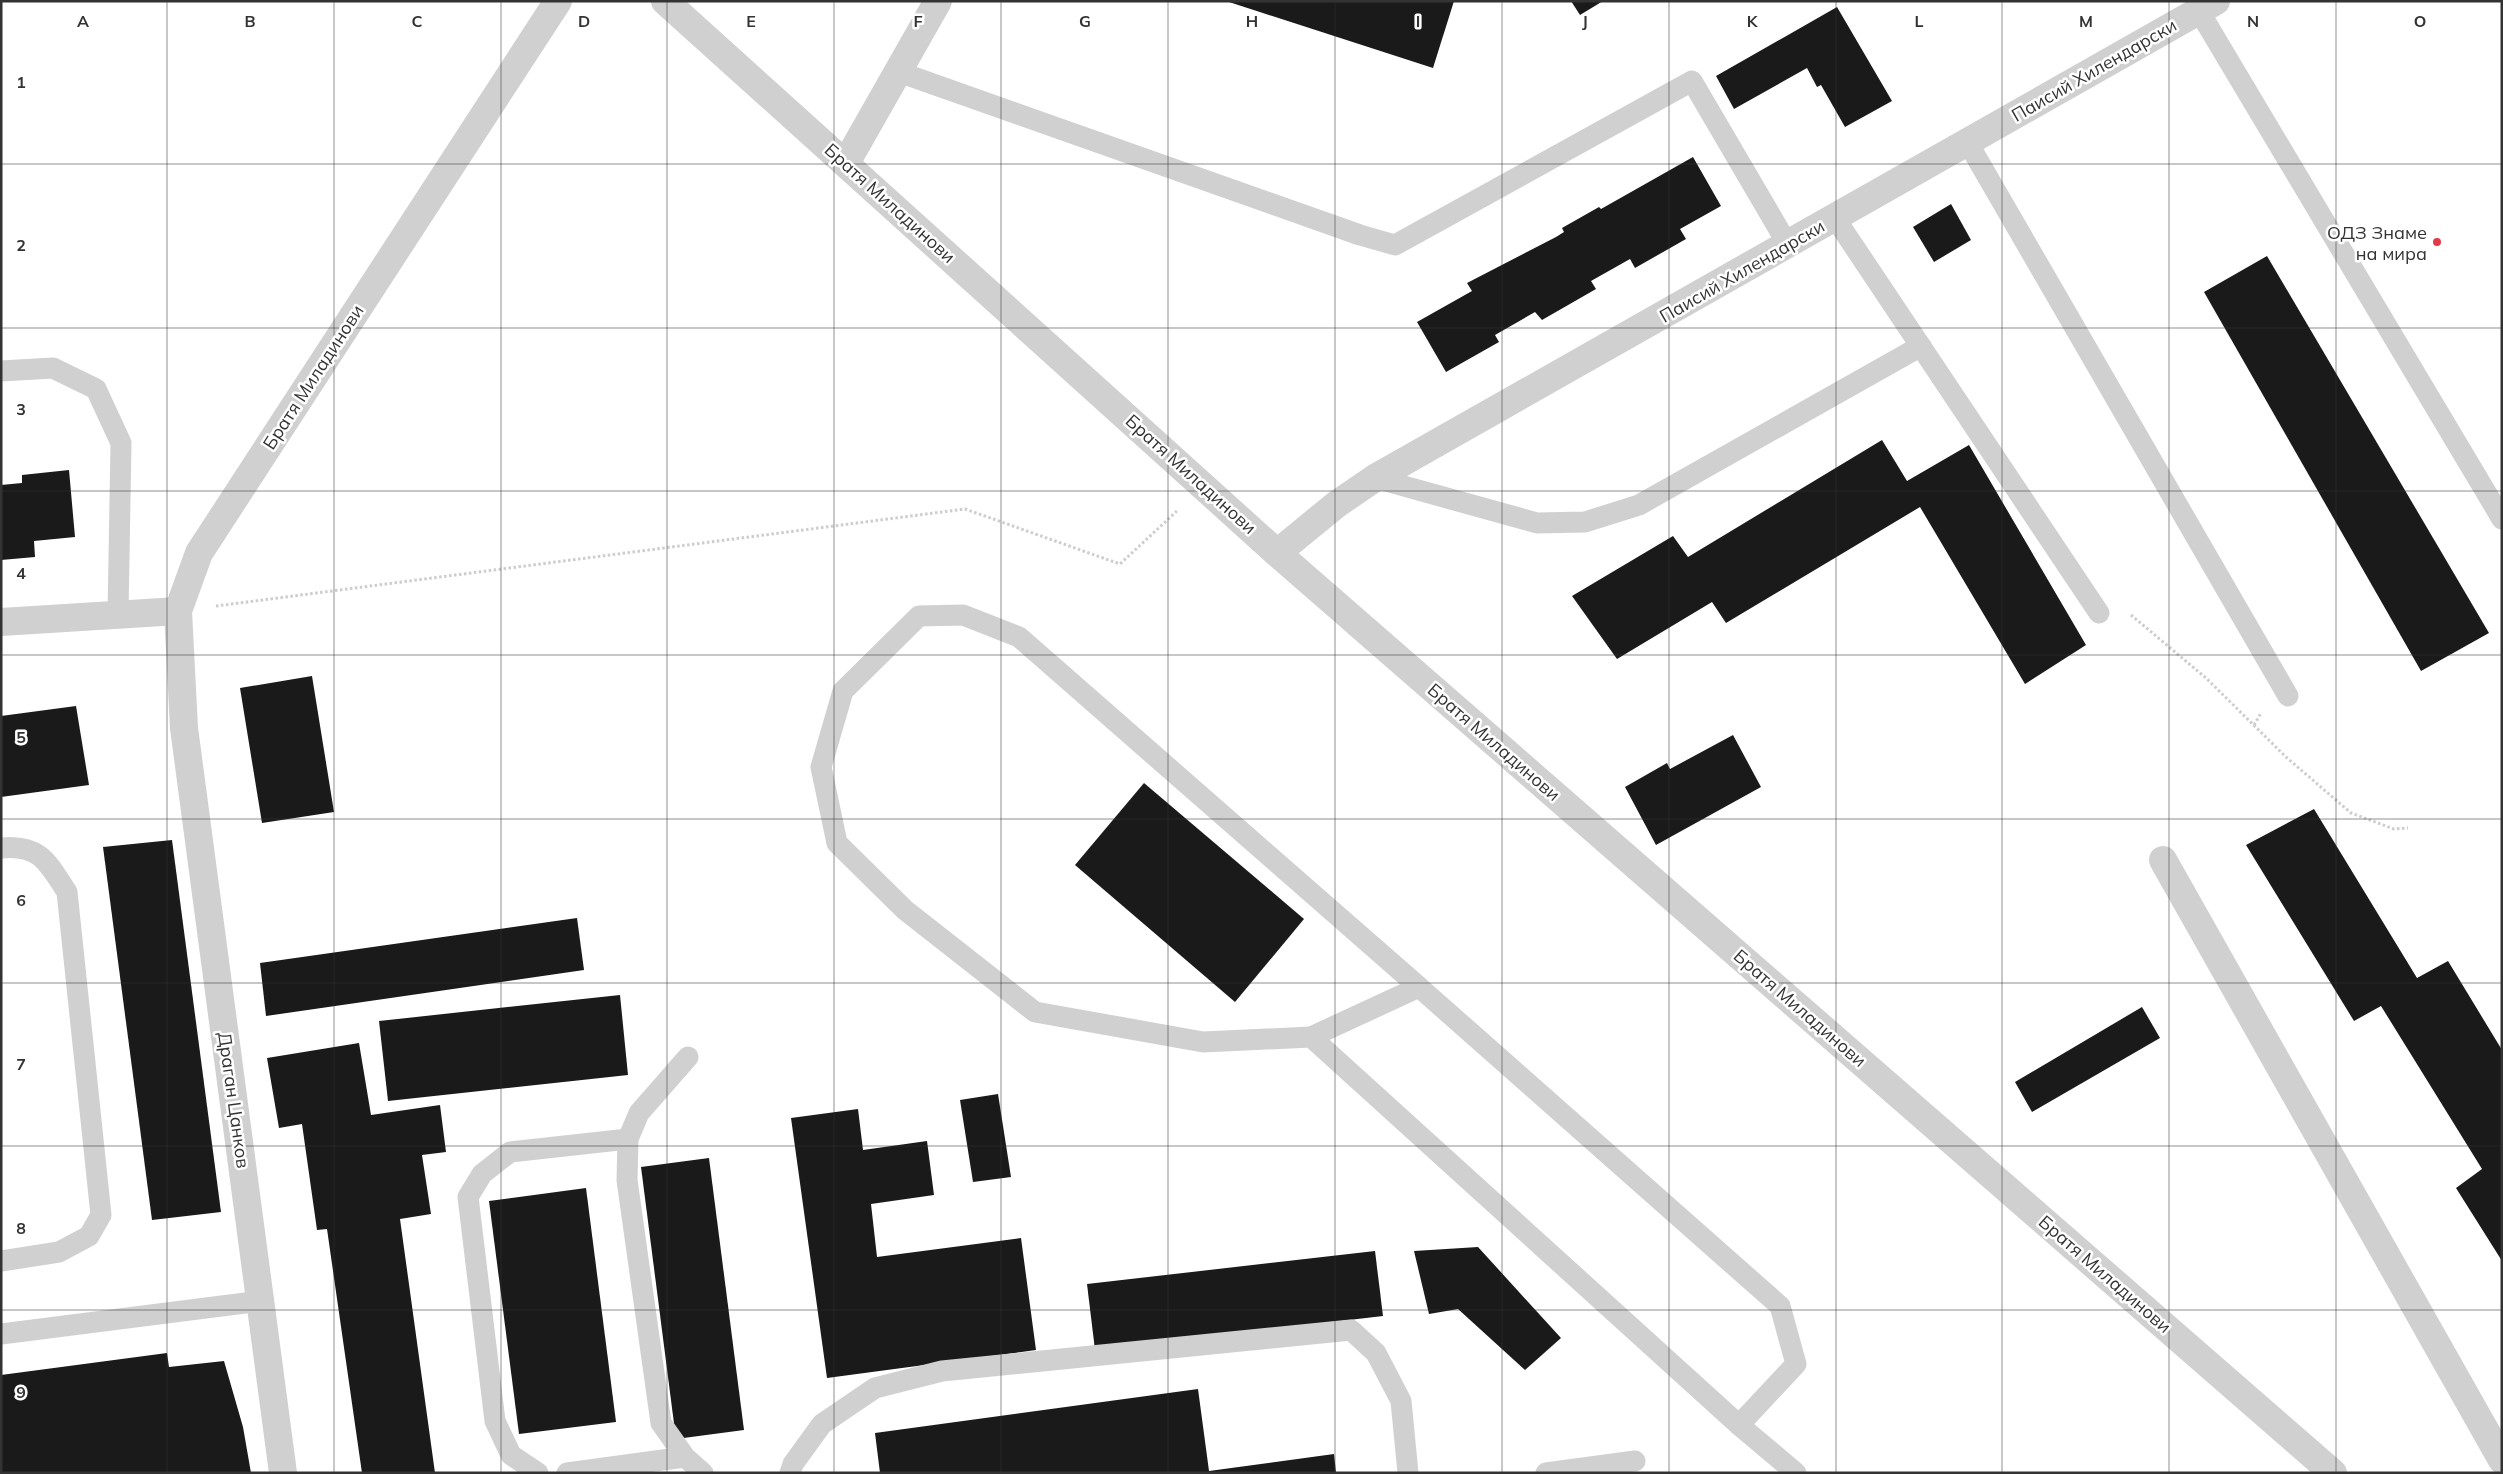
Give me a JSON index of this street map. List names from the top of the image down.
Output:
{
  "streets": {
    "street": ["Паисий Хилендарски", "Братя Миладинови", "Драган Цанков"]
  },
  "crossings": [
    ["Паисий Хилендарски", "Братя Миладинови"],
    ["Братя Миладинови", "Драган Цанков"]
  ],
  "places": ["ОДЗ Знаме на мира"],
  "grid": {
    "columns": [
      "A",
      "B",
      "C",
      "D",
      "E",
      "F",
      "G",
      "H",
      "I",
      "J",
      "K",
      "L",
      "M",
      "N",
      "O"
    ],
    "rows": [
      "1",
      "2",
      "3",
      "4",
      "5",
      "6",
      "7",
      "8",
      "9"
    ]
  }
}
